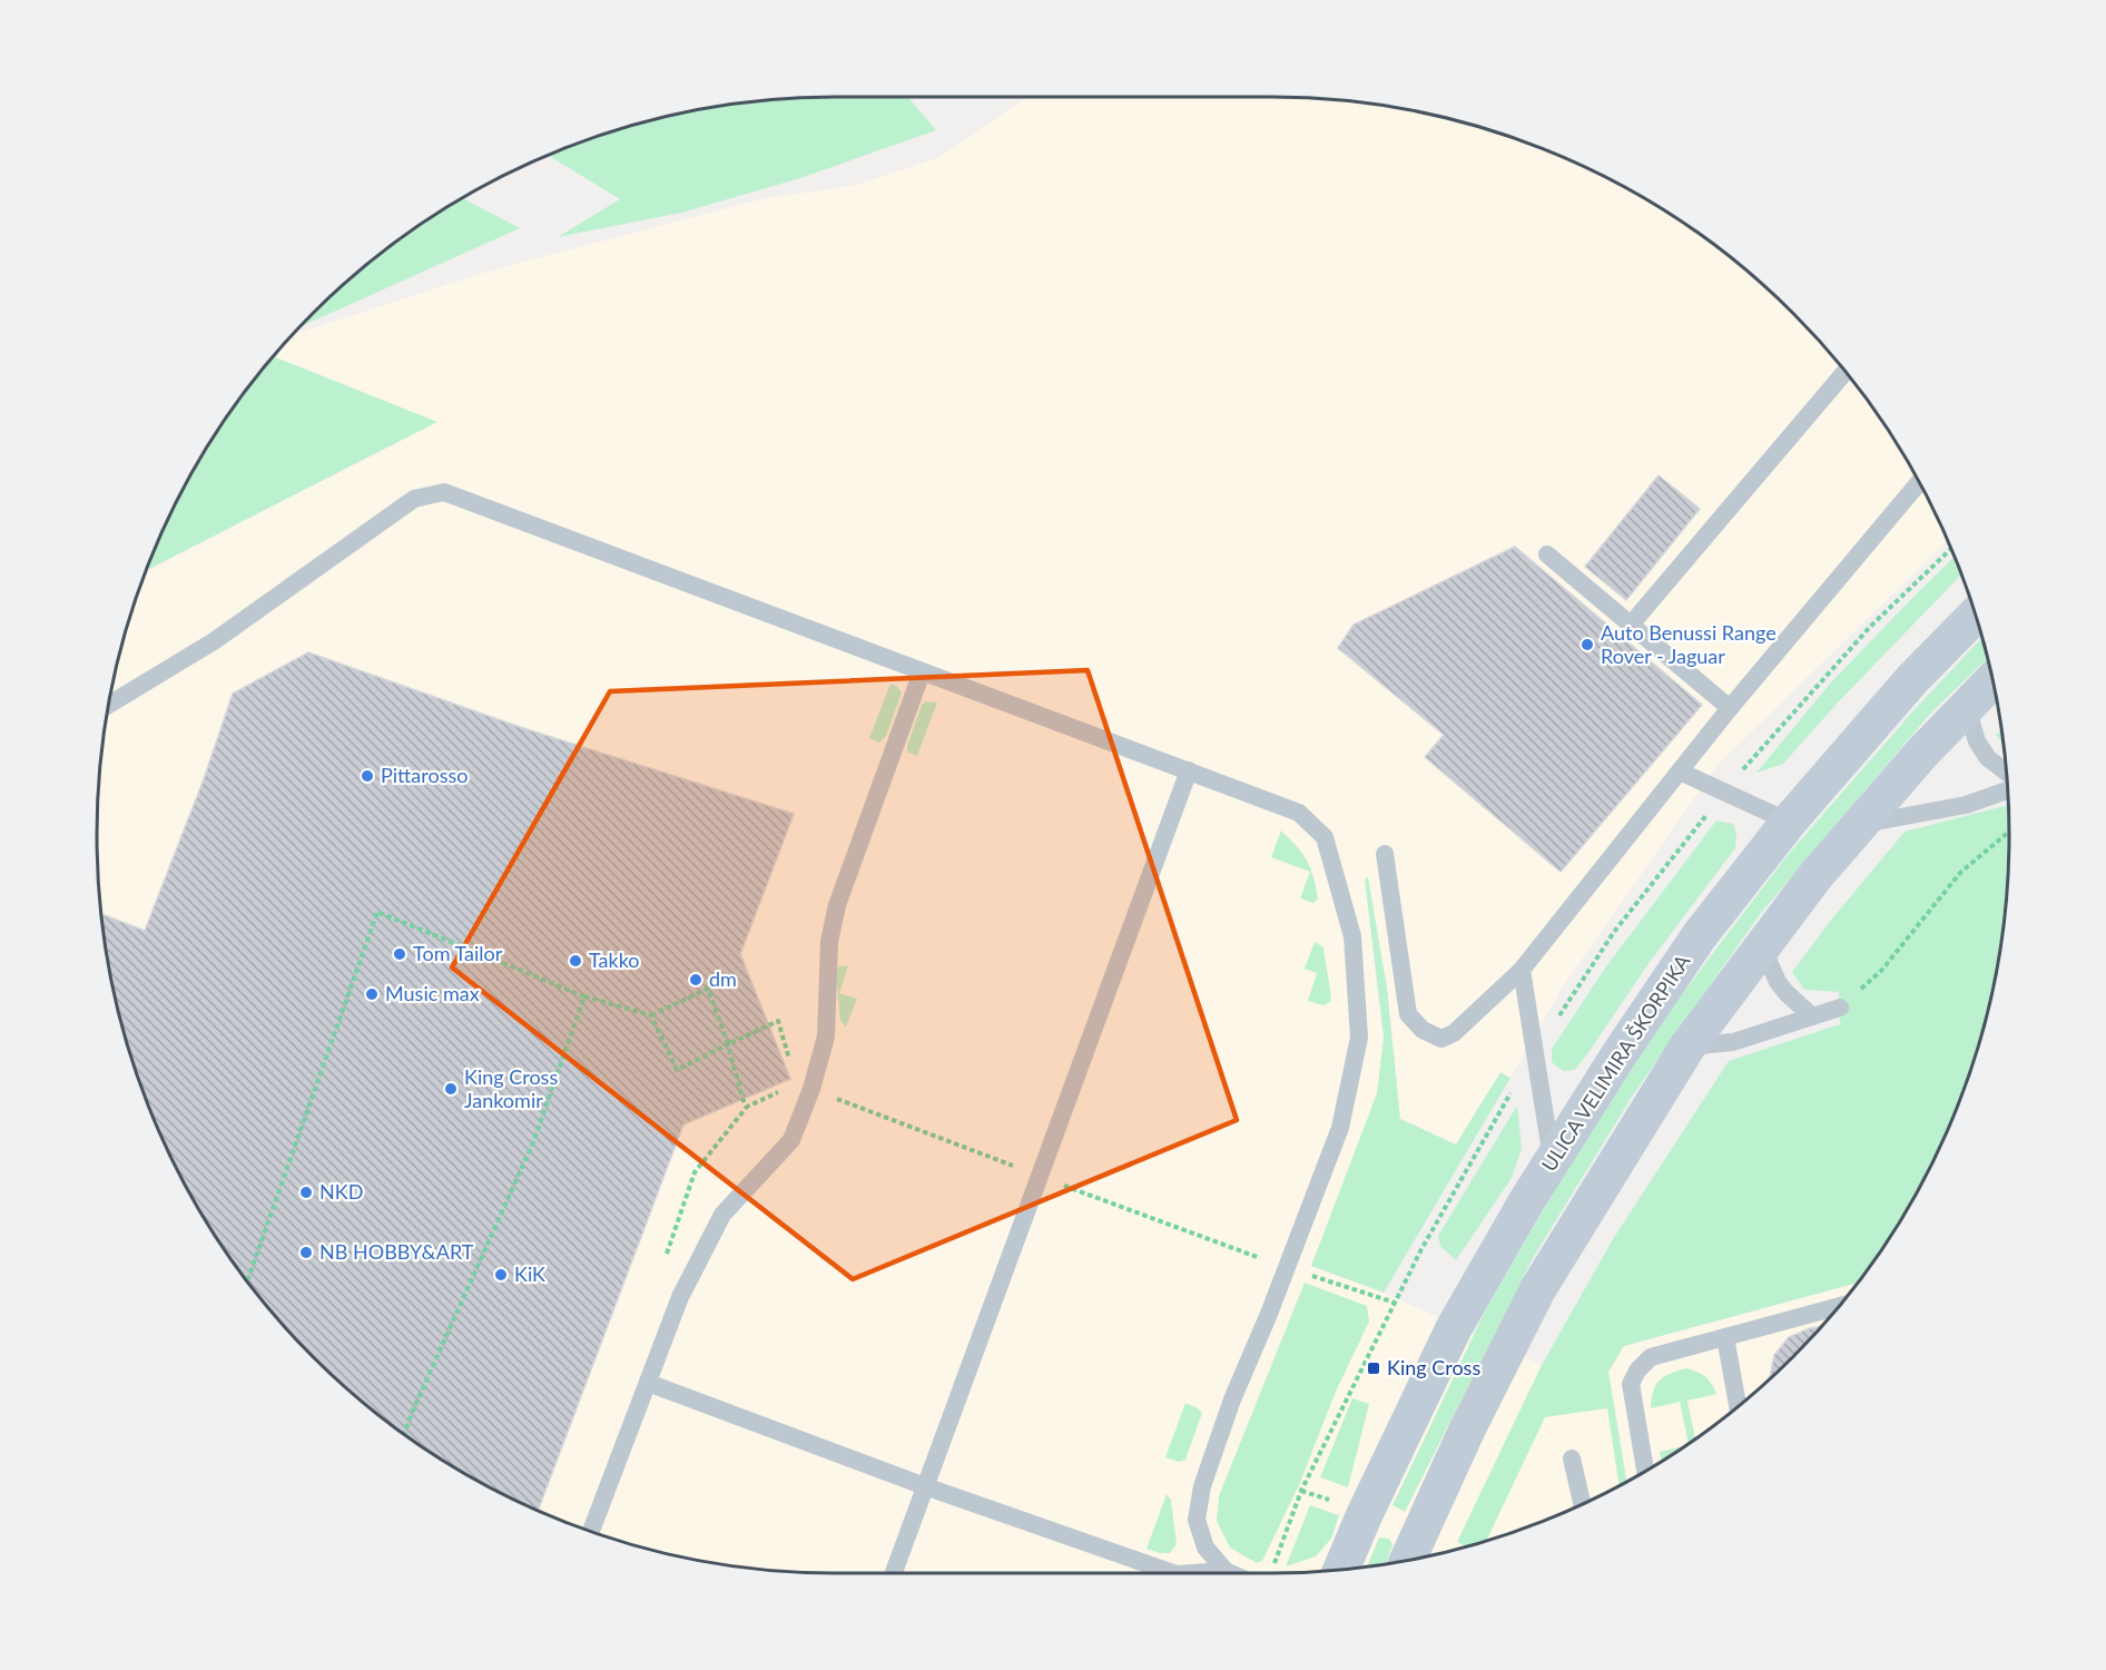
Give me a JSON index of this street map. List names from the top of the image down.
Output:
{
  "streets": {
    "main road": ["ULICA VELIMIRA ŠKORPIKA"]
  },
  "places": {
    "other": [
      "Auto Benussi Range Rover - Jaguar",
      "Pittarosso",
      "Tom Tailor",
      "Takko",
      "dm",
      "Music max",
      "King Cross Jankomir",
      "NKD",
      "NB HOBBY&ART",
      "KiK"
    ],
    "transit": ["King Cross"]
  }
}
